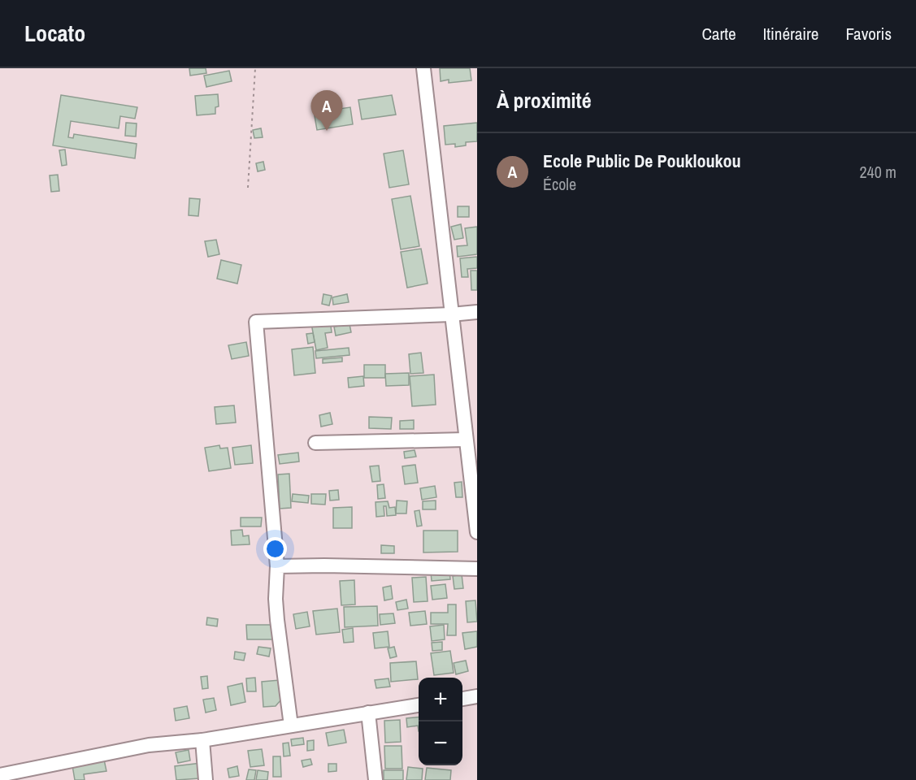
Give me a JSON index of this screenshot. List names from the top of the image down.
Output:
{
  "page": {
    "header": "Locato",
    "nav": ["Carte", "Itinéraire", "Favoris"],
    "heading": "À proximité",
    "pins": "A",
    "list": [
      {
        "mark": "A",
        "name": "Ecole Public De Poukloukou",
        "note": "École",
        "value": "240 m"
      }
    ],
    "map_buttons": ["+", "−"]
  }
}
